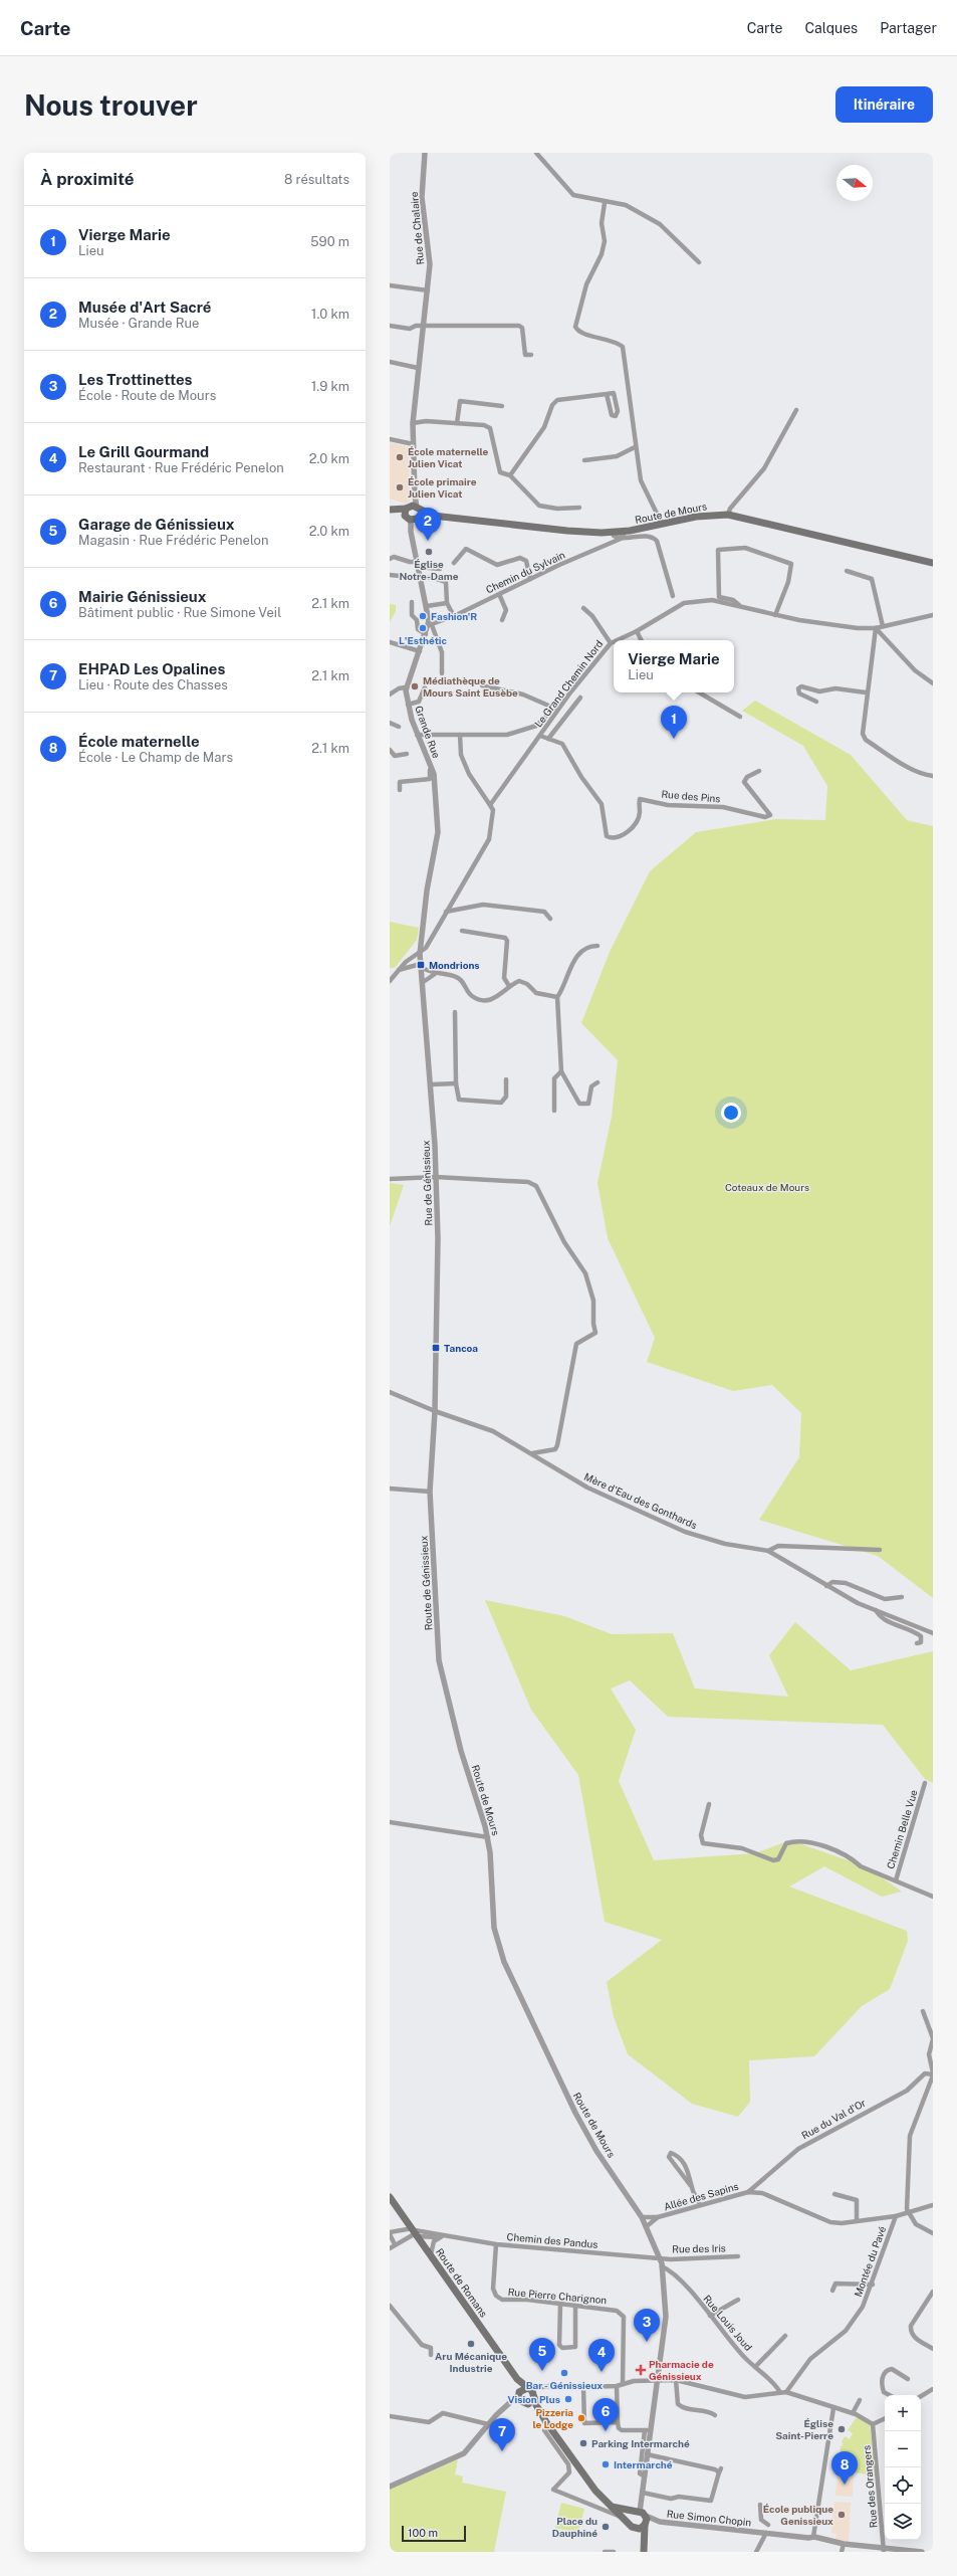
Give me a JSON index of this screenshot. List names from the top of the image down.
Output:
{
  "streets": {
    "main road": ["Route de Mours", "Route de Romans"],
    "street": [
      "Rue de Chalaire",
      "Chemin du Sylvain",
      "Le Grand Chemin Nord",
      "Grande Rue",
      "Rue des Pins",
      "Rue de Génissieux",
      "Mère d'Eau des Gonthards",
      "Route de Génissieux",
      "Chemin Belle Vue",
      "Rue du Val d'Or",
      "Allée des Sapins",
      "Chemin des Pandus",
      "Rue des Iris",
      "Montée du Pavé",
      "Rue Pierre Charignon",
      "Rue Louis Joud",
      "Rue des Orangers",
      "Rue Simon Chopin"
    ]
  },
  "crossings": [
    ["Rue de Chalaire", "Route de Mours"],
    ["Route de Mours", "Route de Génissieux"],
    ["Route de Mours", "Allée des Sapins"],
    ["Route de Mours", "Chemin des Pandus"],
    ["Route de Mours", "Rue des Iris"],
    ["Route de Mours", "Rue Louis Joud"],
    ["Route de Mours", "Rue Simon Chopin"],
    ["Le Grand Chemin Nord", "Rue des Pins"],
    ["Grande Rue", "Rue de Génissieux"],
    ["Rue de Génissieux", "Mère d'Eau des Gonthards"],
    ["Rue de Génissieux", "Route de Génissieux"],
    ["Mère d'Eau des Gonthards", "Route de Génissieux"],
    ["Rue du Val d'Or", "Allée des Sapins"],
    ["Chemin des Pandus", "Rue des Iris"],
    ["Chemin des Pandus", "Route de Romans"],
    ["Chemin des Pandus", "Rue Pierre Charignon"],
    ["Montée du Pavé", "Rue Louis Joud"],
    ["Rue des Orangers", "Rue Simon Chopin"]
  ],
  "parks": ["Coteaux de Mours"],
  "places": {
    "other": [
      "École maternelle Julien Vicat",
      "École primaire Julien Vicat",
      "Église Notre-Dame",
      "Fashion'R",
      "L'Esthétic",
      "Médiathèque de Mours Saint Eusèbe",
      "Aru Mécanique Industrie",
      "Bar - Génissieux",
      "Vision Plus",
      "Pizzeria le Lodge",
      "Église Saint-Pierre",
      "Parking Intermarché",
      "Intermarché",
      "École publique Genissieux",
      "Place du Dauphiné"
    ],
    "transit": ["Mondrions", "Tancoa"],
    "health": ["Pharmacie de Génissieux"]
  },
  "scale_bar": "100 m",
  "north": "right",
  "page": {
    "header": "Carte",
    "nav": ["Carte", "Calques", "Partager"],
    "buttons": "Itinéraire",
    "title": "Nous trouver",
    "heading": ["À proximité", "8 résultats"],
    "list": [
      {
        "mark": "1",
        "name": "Vierge Marie",
        "note": "Lieu",
        "value": "590 m"
      },
      {
        "mark": "2",
        "name": "Musée d'Art Sacré",
        "note": "Musée · Grande Rue",
        "value": "1.0 km"
      },
      {
        "mark": "3",
        "name": "Les Trottinettes",
        "note": "École · Route de Mours",
        "value": "1.9 km"
      },
      {
        "mark": "4",
        "name": "Le Grill Gourmand",
        "note": "Restaurant · Rue Frédéric Penelon",
        "value": "2.0 km"
      },
      {
        "mark": "5",
        "name": "Garage de Génissieux",
        "note": "Magasin · Rue Frédéric Penelon",
        "value": "2.0 km"
      },
      {
        "mark": "6",
        "name": "Mairie Génissieux",
        "note": "Bâtiment public · Rue Simone Veil",
        "value": "2.1 km"
      },
      {
        "mark": "7",
        "name": "EHPAD Les Opalines",
        "note": "Lieu · Route des Chasses",
        "value": "2.1 km"
      },
      {
        "mark": "8",
        "name": "École maternelle",
        "note": "École · Le Champ de Mars",
        "value": "2.1 km"
      }
    ],
    "pins": [
      "2",
      "1",
      "3",
      "5",
      "4",
      "6",
      "7",
      "8"
    ],
    "popup": ["Vierge Marie", "Lieu"],
    "map_buttons": ["+", "−"],
    "scale": "100 m"
  }
}
